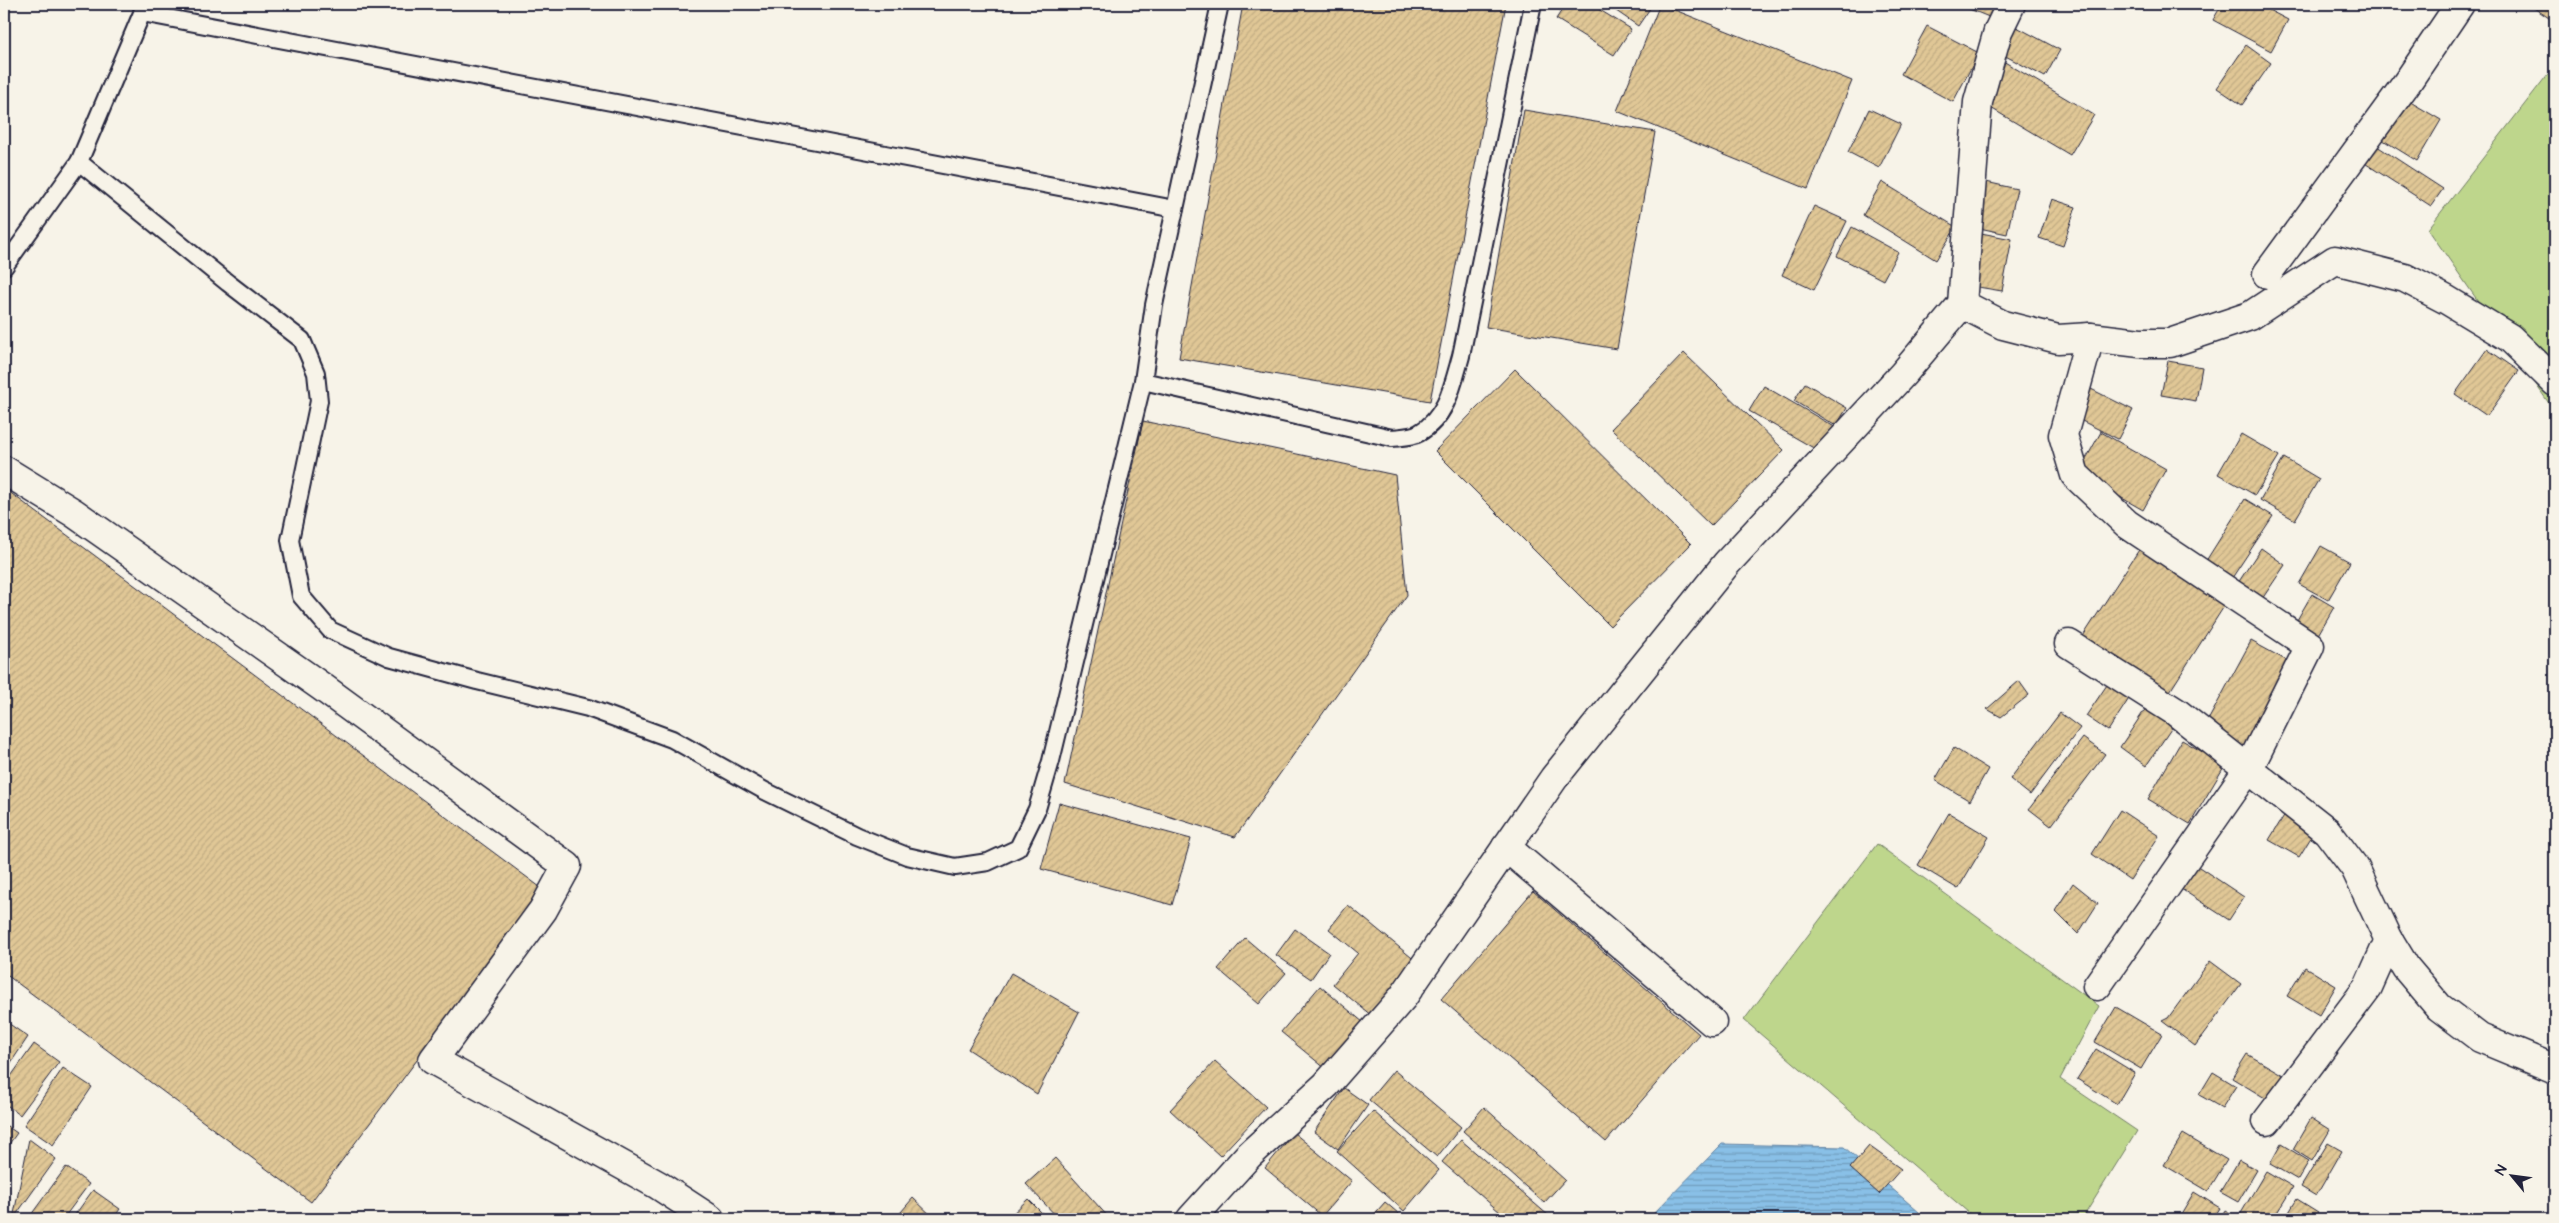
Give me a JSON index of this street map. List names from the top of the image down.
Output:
{
  "north": "top left"
}
